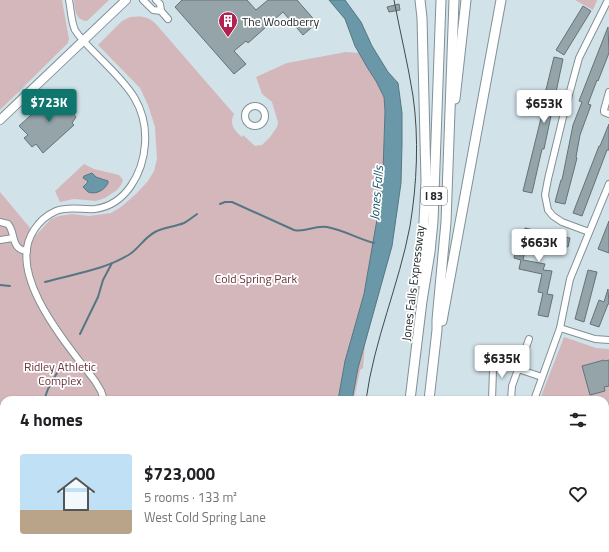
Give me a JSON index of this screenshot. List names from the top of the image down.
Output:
{
  "streets": {
    "highway": ["I 83", "Jones Falls Expressway"]
  },
  "water": ["Jones Falls"],
  "parks": ["Cold Spring Park", "Ridley Athletic Complex"],
  "places": {
    "building": ["The Woodberry"]
  },
  "page": {
    "price": [
      "$723K",
      "$653K",
      "$663K",
      "$635K"
    ],
    "heading": "4 homes",
    "list": [
      {
        "name": "$723,000",
        "note": "5 rooms · 133 m² · West Cold Spring Lane"
      }
    ]
  }
}
